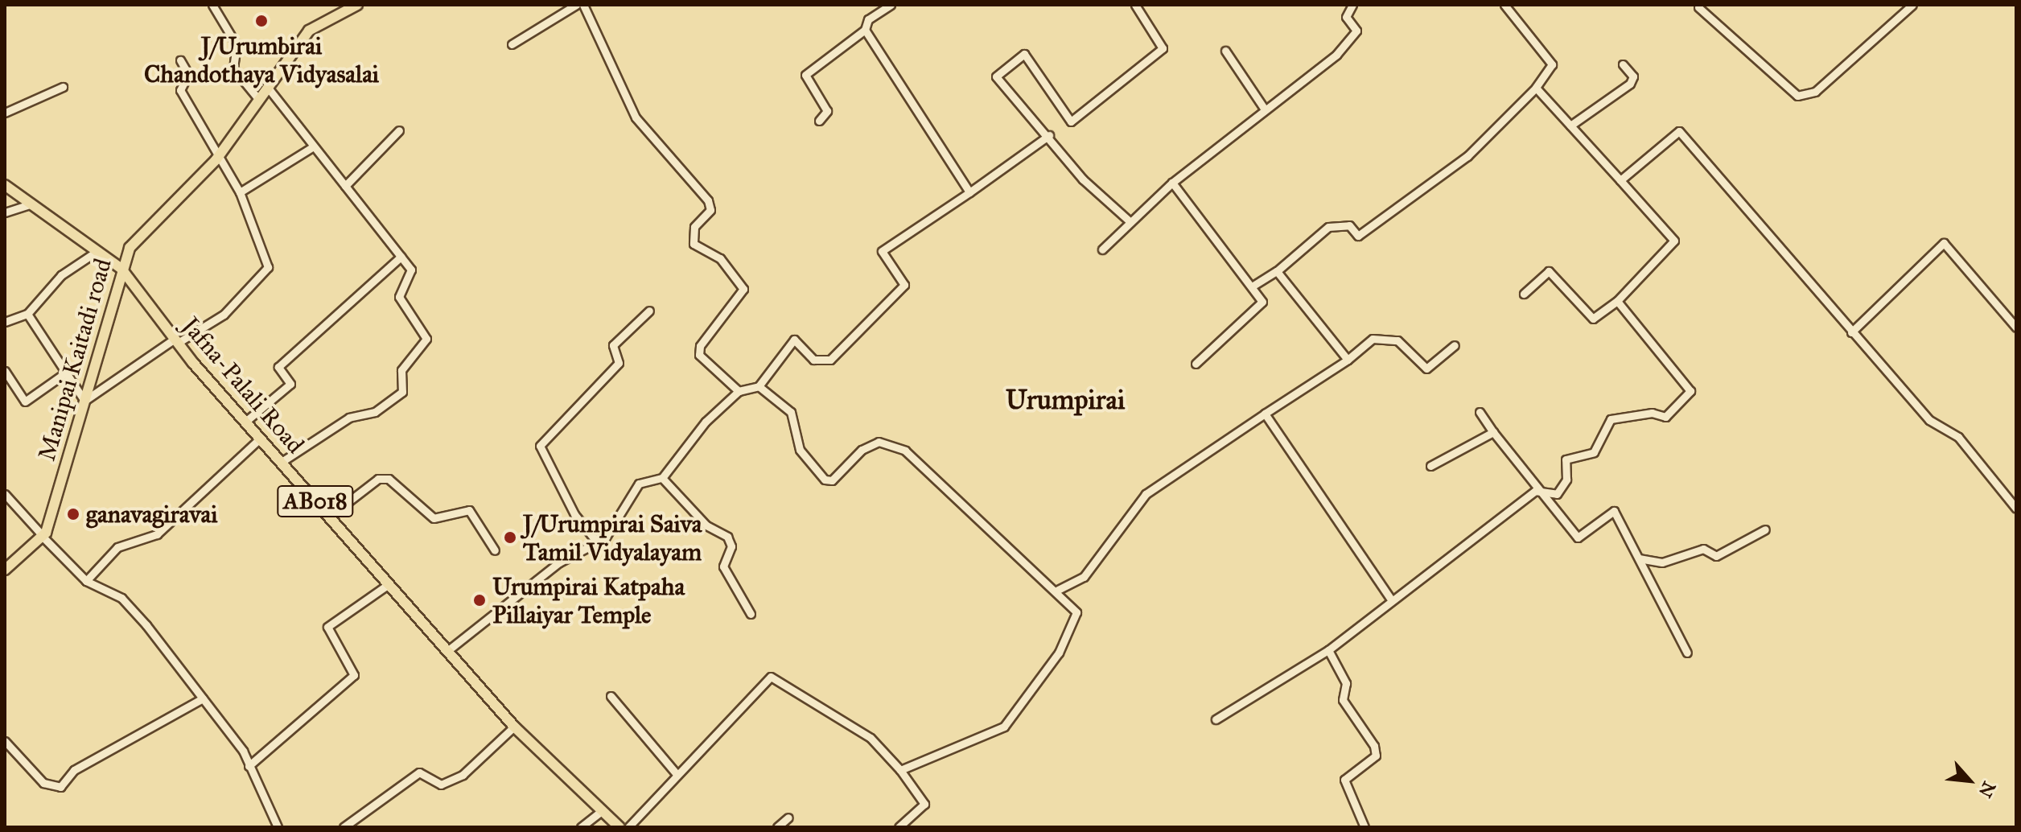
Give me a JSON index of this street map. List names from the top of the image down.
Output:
{
  "streets": {
    "main road": ["Manipai Kaitadi road", "Jafna-Palali Road", "AB018"]
  },
  "crossings": [
    ["Manipai Kaitadi road", "Jafna-Palali Road"]
  ],
  "districts": ["Urumpirai"],
  "places": [
    "J/Urumbirai Chandothaya Vidyasalai",
    "ganavagiravai",
    "J/Urumpirai Saiva Tamil Vidyalayam",
    "Urumpirai Katpaha Pillaiyar Temple"
  ],
  "north": "bottom right"
}
